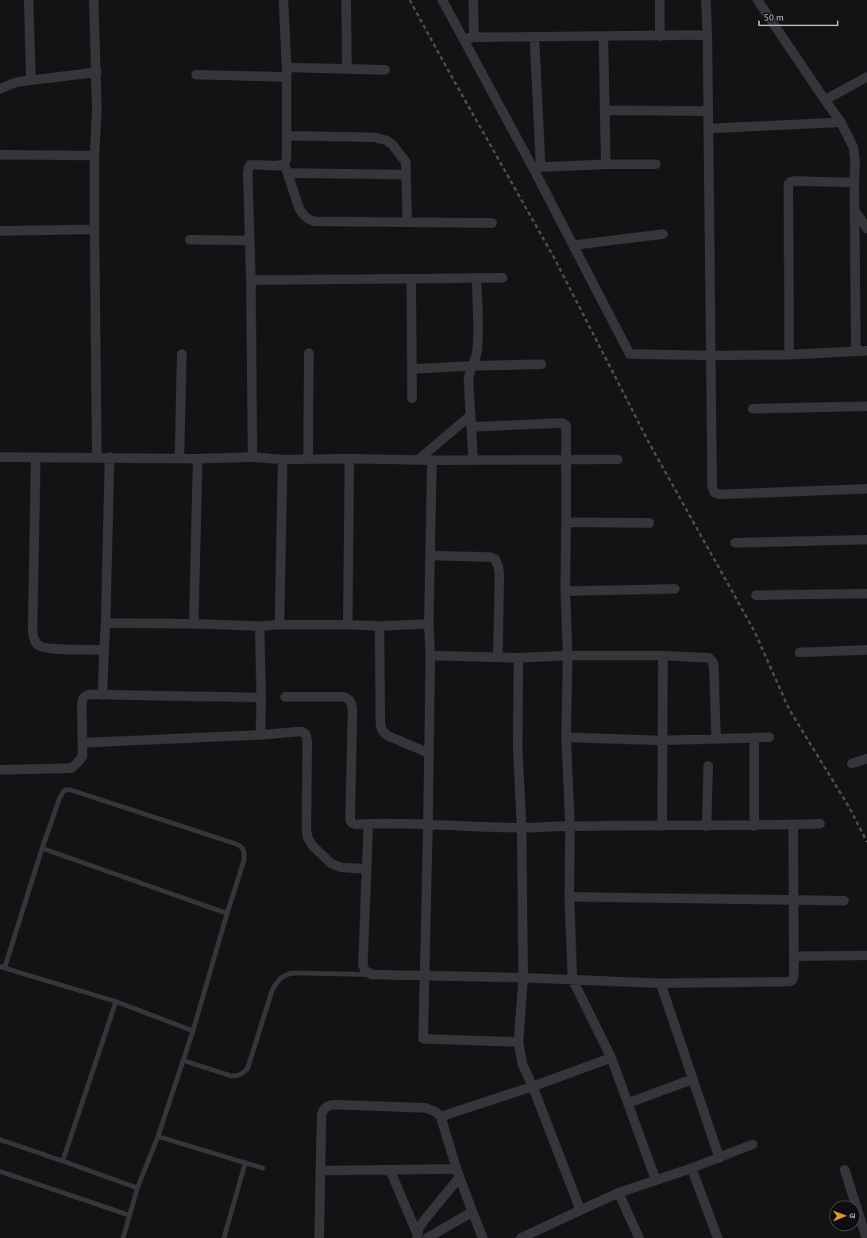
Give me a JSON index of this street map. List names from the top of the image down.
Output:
{
  "scale_bar": "50 m",
  "north": "right"
}
